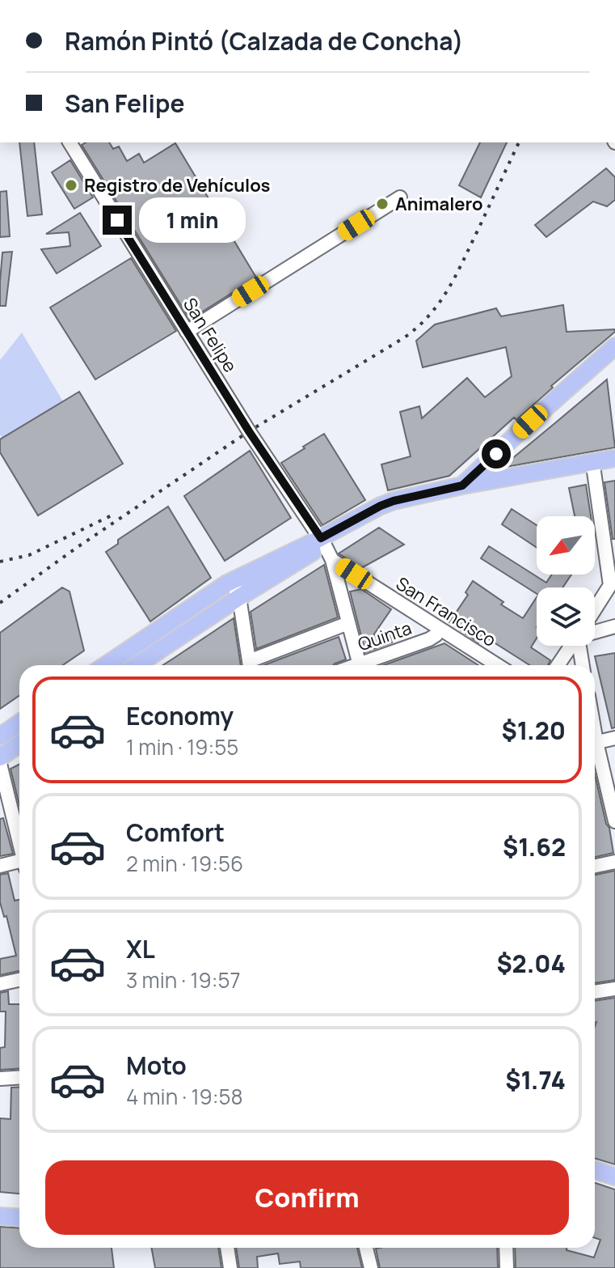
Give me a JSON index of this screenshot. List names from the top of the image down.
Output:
{
  "streets": {
    "street": ["San Felipe", "San Francisco", "Quinta"]
  },
  "crossings": [
    ["San Felipe", "San Francisco"],
    ["San Francisco", "Quinta"]
  ],
  "places": ["Registro de Vehículos", "Animalero"],
  "north": "bottom left",
  "page": {
    "banner": ["Ramón Pintó (Calzada de Concha)", "San Felipe"],
    "bubble": "1 min",
    "list": [
      {
        "name": "Economy",
        "note": "1 min · 19:55",
        "value": "$1.20"
      },
      {
        "name": "Comfort",
        "note": "2 min · 19:56",
        "value": "$1.62"
      },
      {
        "name": "XL",
        "note": "3 min · 19:57",
        "value": "$2.04"
      },
      {
        "name": "Moto",
        "note": "4 min · 19:58",
        "value": "$1.74"
      }
    ],
    "buttons": "Confirm"
  }
}
